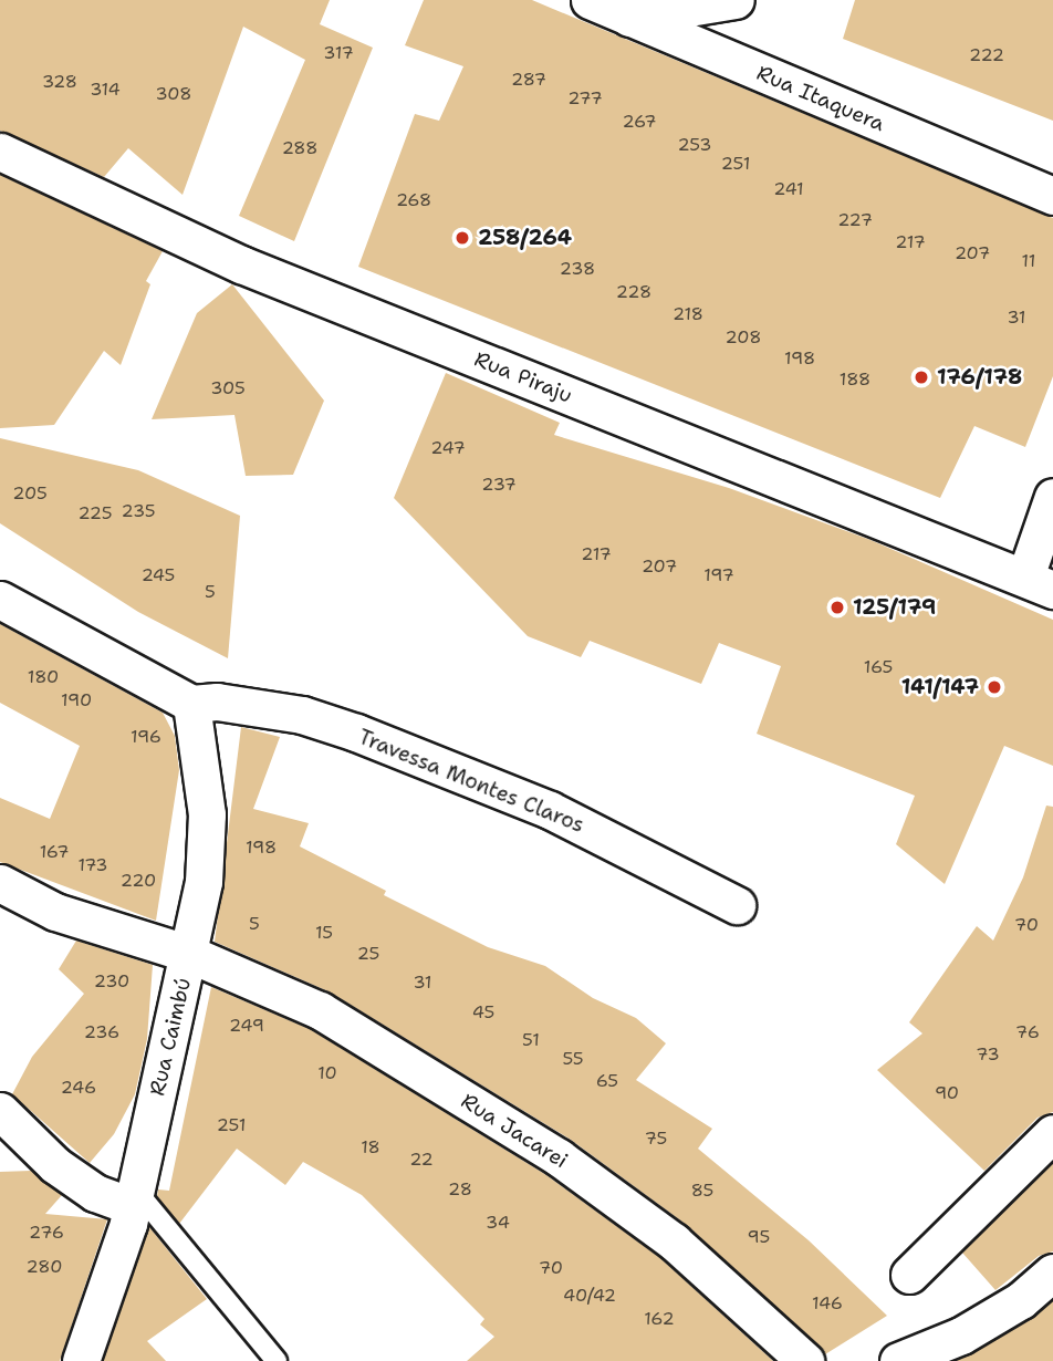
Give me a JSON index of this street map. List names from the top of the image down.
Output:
{
  "streets": {
    "street": [
      "Rua Itaquera",
      "Rua Piraju",
      "Travessa Montes Claros",
      "Rua Caimbú",
      "Rua Jacarei"
    ]
  },
  "crossings": [
    ["Travessa Montes Claros", "Rua Caimbú"],
    ["Rua Caimbú", "Rua Jacarei"]
  ],
  "places": [
    "258/264",
    "176/178",
    "125/179",
    "141/147"
  ],
  "house_numbers": [
    "317",
    "222",
    "287",
    "328",
    "314",
    "308",
    "277",
    "267",
    "253",
    "288",
    "251",
    "241",
    "268",
    "227",
    "217",
    "207",
    "11",
    "238",
    "228",
    "218",
    "31",
    "208",
    "198",
    "188",
    "305",
    "247",
    "237",
    "205",
    "235",
    "225",
    "217",
    "207",
    "245",
    "197",
    "5",
    "165",
    "180",
    "190",
    "196",
    "198",
    "167",
    "173",
    "220",
    "5",
    "70",
    "15",
    "25",
    "230",
    "31",
    "45",
    "249",
    "236",
    "76",
    "51",
    "73",
    "55",
    "10",
    "65",
    "246",
    "90",
    "251",
    "75",
    "18",
    "22",
    "28",
    "85",
    "34",
    "276",
    "95",
    "280",
    "70",
    "40/42",
    "146",
    "162"
  ]
}
